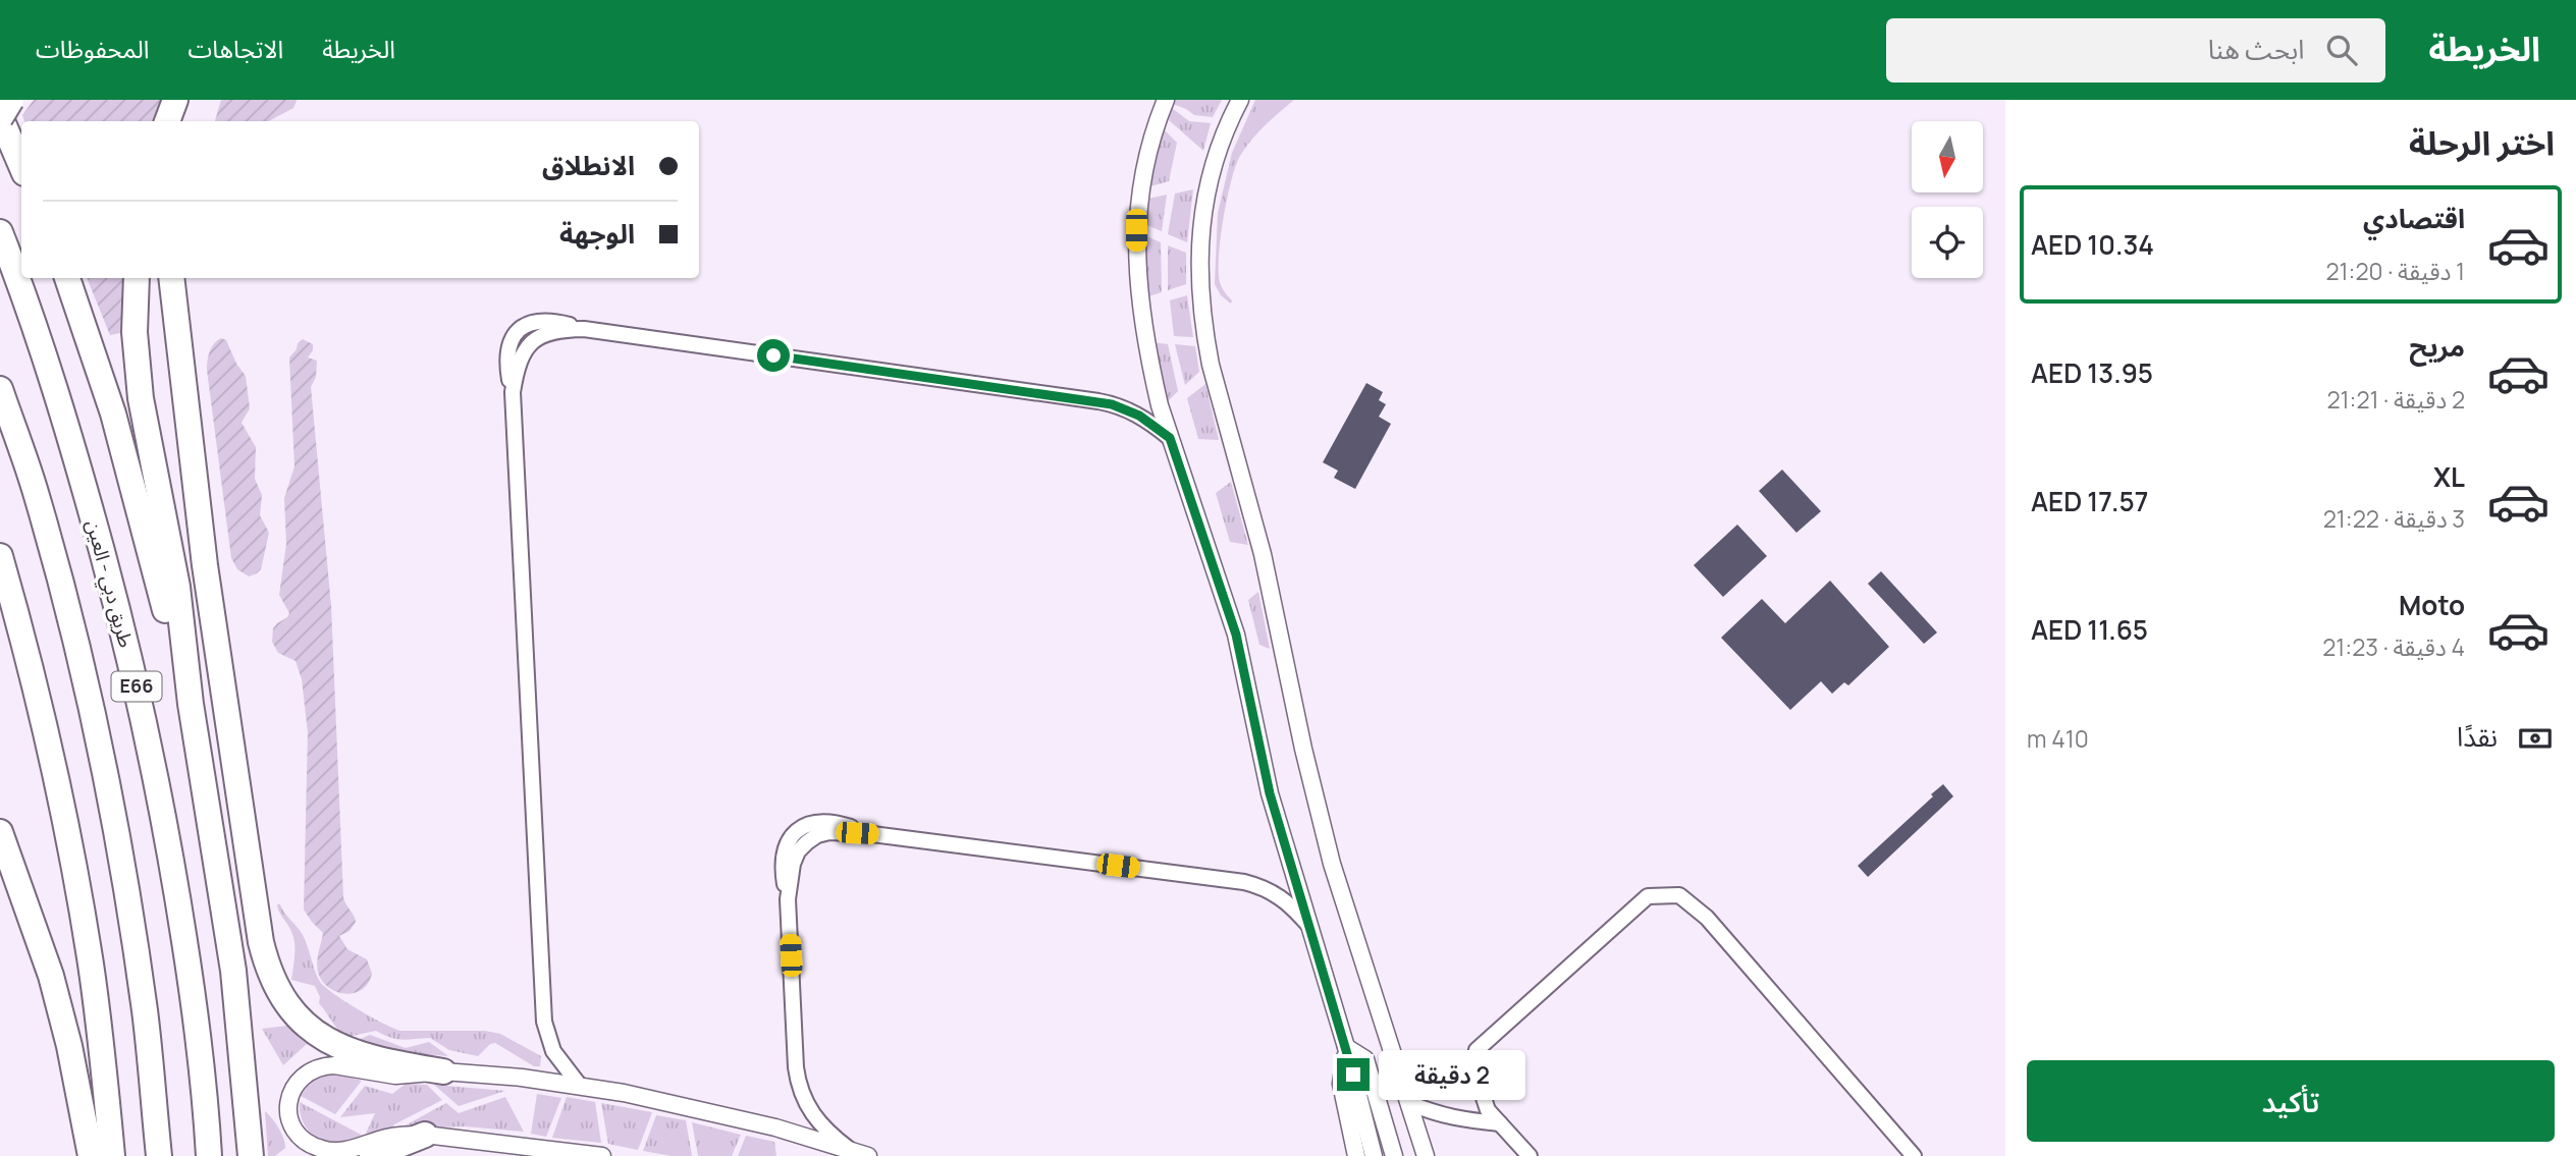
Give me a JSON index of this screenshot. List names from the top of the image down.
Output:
{
  "streets": {
    "highway": ["طريق دبي - العين", "E66"]
  },
  "north": "bottom",
  "page": {
    "header": "الخريطة",
    "search": "ابحث هنا",
    "nav": ["الخريطة", "الاتجاهات", "المحفوظات"],
    "heading": "اختر الرحلة",
    "banner": ["الانطلاق", "الوجهة"],
    "list": [
      {
        "name": "اقتصادي",
        "note": "1 دقيقة · 21:20",
        "value": "AED 10.34"
      },
      {
        "name": "مريح",
        "note": "2 دقيقة · 21:21",
        "value": "AED 13.95"
      },
      {
        "name": "XL",
        "note": "3 دقيقة · 21:22",
        "value": "AED 17.57"
      },
      {
        "name": "Moto",
        "note": "4 دقيقة · 21:23",
        "value": "AED 11.65"
      }
    ],
    "pay": ["نقدًا", "410 m"],
    "buttons": "تأكيد",
    "bubble": "2 دقيقة"
  }
}
